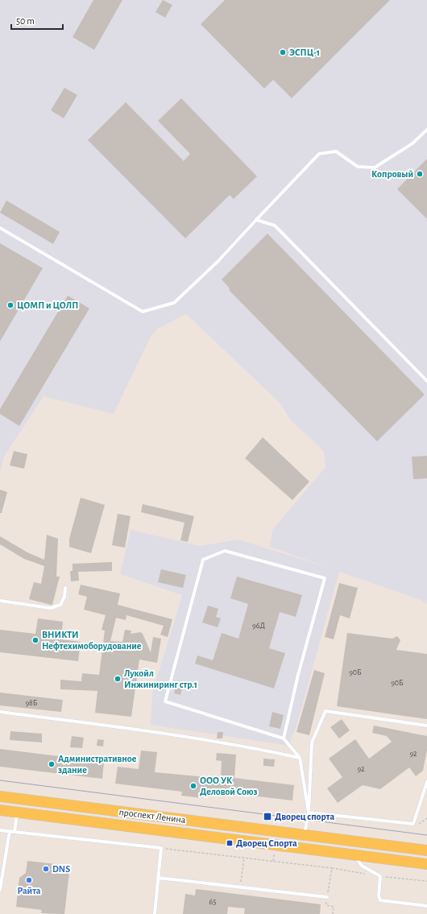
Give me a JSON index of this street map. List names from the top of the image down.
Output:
{
  "streets": {
    "main road": ["проспект Ленина"]
  },
  "places": {
    "other": [
      "ЭСПЦ-1",
      "Копровый",
      "ЦОМП и ЦОЛП",
      "ВНИКТИ Нефтехимоборудование",
      "Лукойл Инжиниринг стр.1",
      "Административное здание",
      "ООО УК Деловой Союз",
      "DNS",
      "Райта"
    ],
    "transit": ["Дворец спорта", "Дворец Спорта"]
  },
  "house_numbers": [
    "96Д",
    "90Б",
    "90Б",
    "98Б",
    "92",
    "92",
    "65"
  ],
  "scale_bar": "50 m"
}
